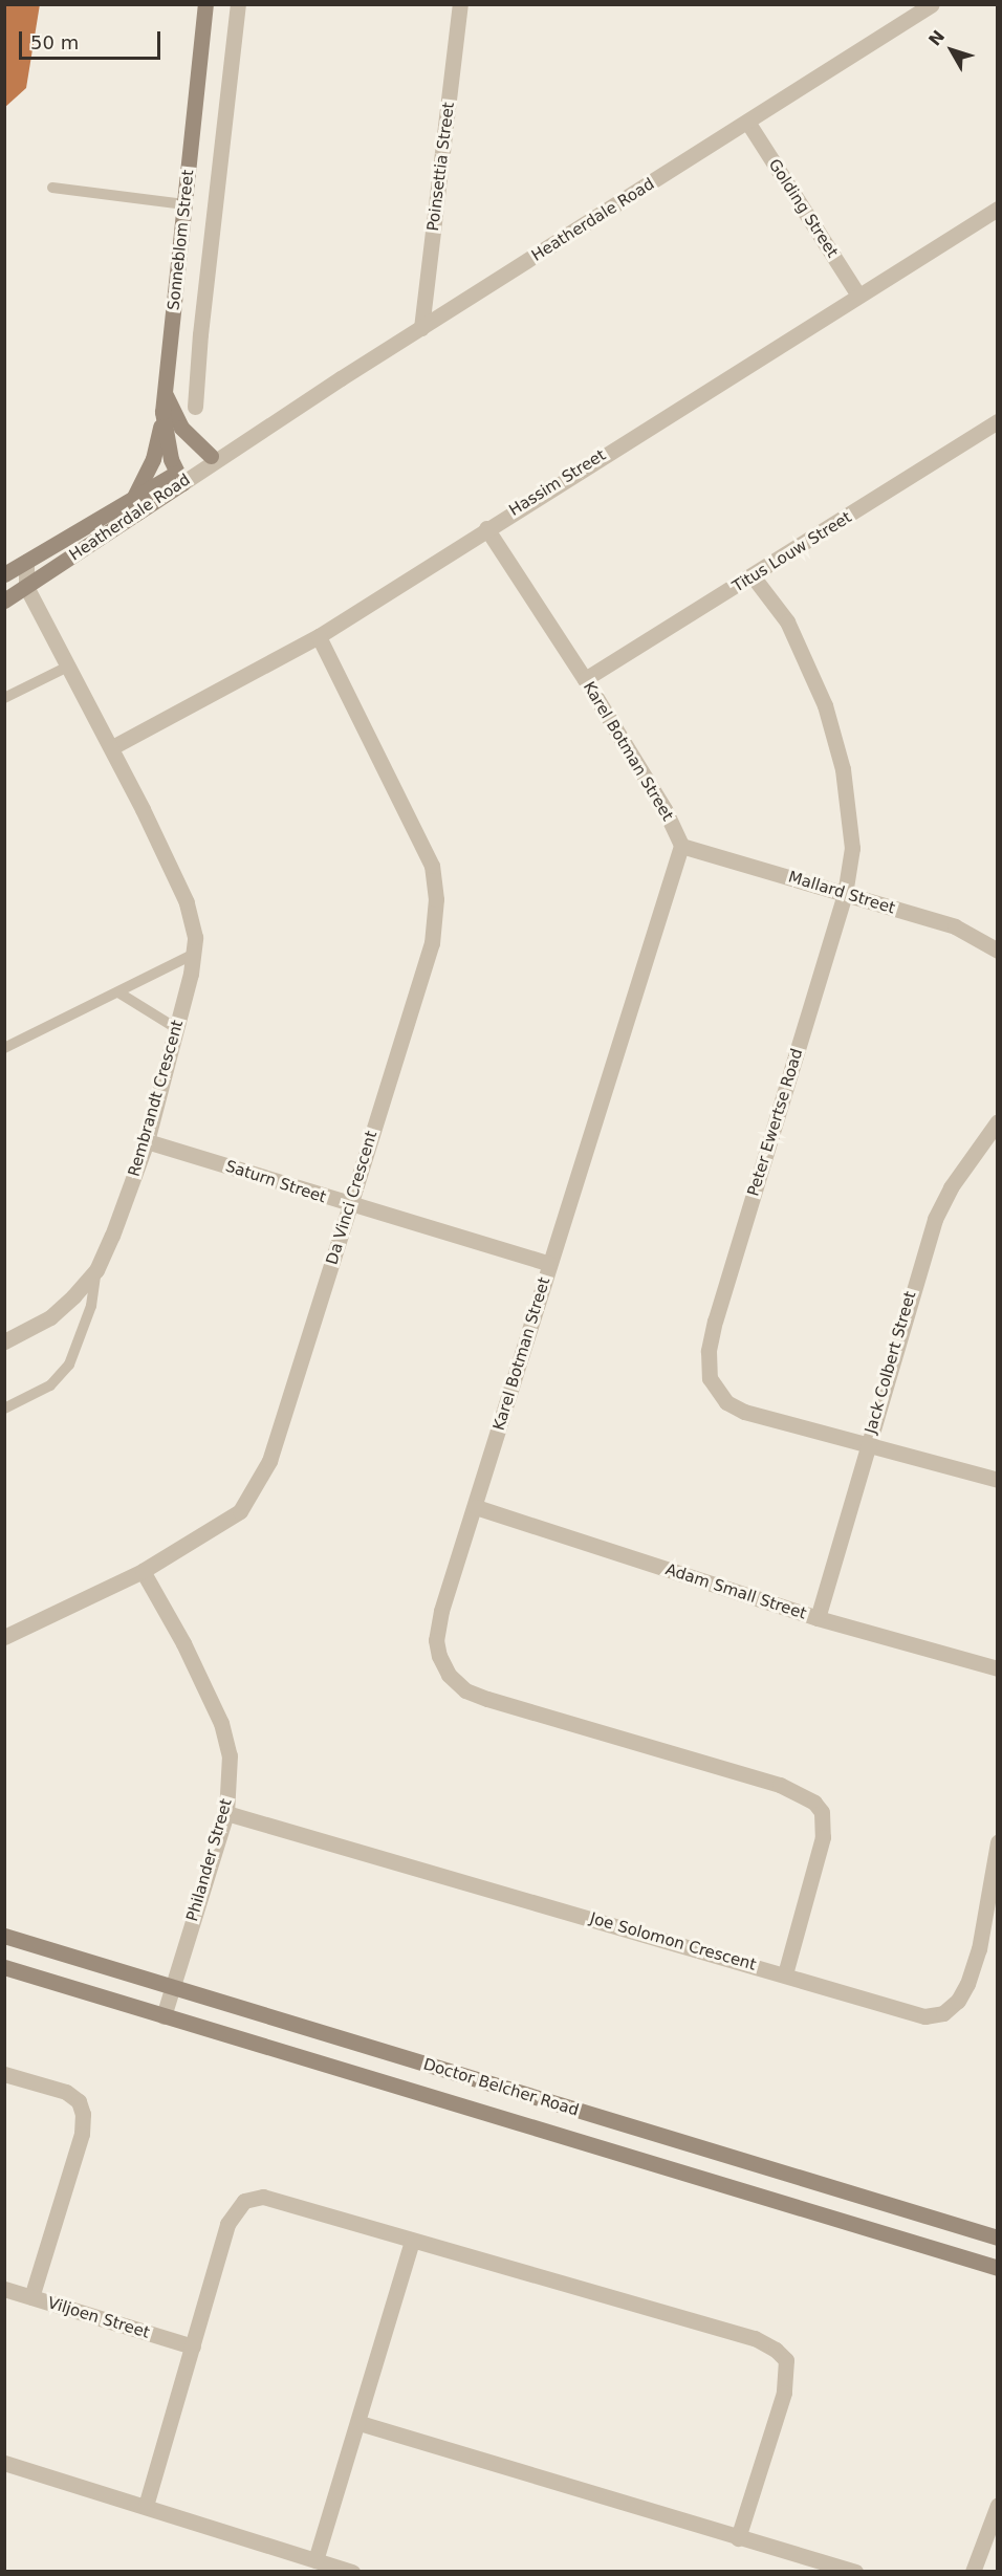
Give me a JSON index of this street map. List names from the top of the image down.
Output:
{
  "streets": {
    "main road": ["Heatherdale Road", "Sonneblom Street", "Doctor Belcher Road"],
    "street": [
      "Poinsettia Street",
      "Golding Street",
      "Hassim Street",
      "Titus Louw Street",
      "Karel Botman Street",
      "Mallard Street",
      "Rembrandt Crescent",
      "Peter Ewertse Road",
      "Saturn Street",
      "Da Vinci Crescent",
      "Jack Colbert Street",
      "Adam Small Street",
      "Philander Street",
      "Joe Solomon Crescent",
      "Viljoen Street"
    ]
  },
  "crossings": [
    ["Poinsettia Street", "Heatherdale Road"],
    ["Golding Street", "Heatherdale Road"],
    ["Golding Street", "Hassim Street"],
    ["Heatherdale Road", "Sonneblom Street"],
    ["Heatherdale Road", "Rembrandt Crescent"],
    ["Hassim Street", "Karel Botman Street"],
    ["Hassim Street", "Rembrandt Crescent"],
    ["Hassim Street", "Da Vinci Crescent"],
    ["Titus Louw Street", "Karel Botman Street"],
    ["Titus Louw Street", "Peter Ewertse Road"],
    ["Karel Botman Street", "Mallard Street"],
    ["Karel Botman Street", "Saturn Street"],
    ["Karel Botman Street", "Adam Small Street"],
    ["Karel Botman Street", "Joe Solomon Crescent"],
    ["Mallard Street", "Peter Ewertse Road"],
    ["Rembrandt Crescent", "Saturn Street"],
    ["Peter Ewertse Road", "Jack Colbert Street"],
    ["Saturn Street", "Da Vinci Crescent"],
    ["Da Vinci Crescent", "Philander Street"],
    ["Jack Colbert Street", "Adam Small Street"],
    ["Philander Street", "Joe Solomon Crescent"],
    ["Philander Street", "Doctor Belcher Road"]
  ],
  "scale_bar": "50 m",
  "north": "top left"
}
